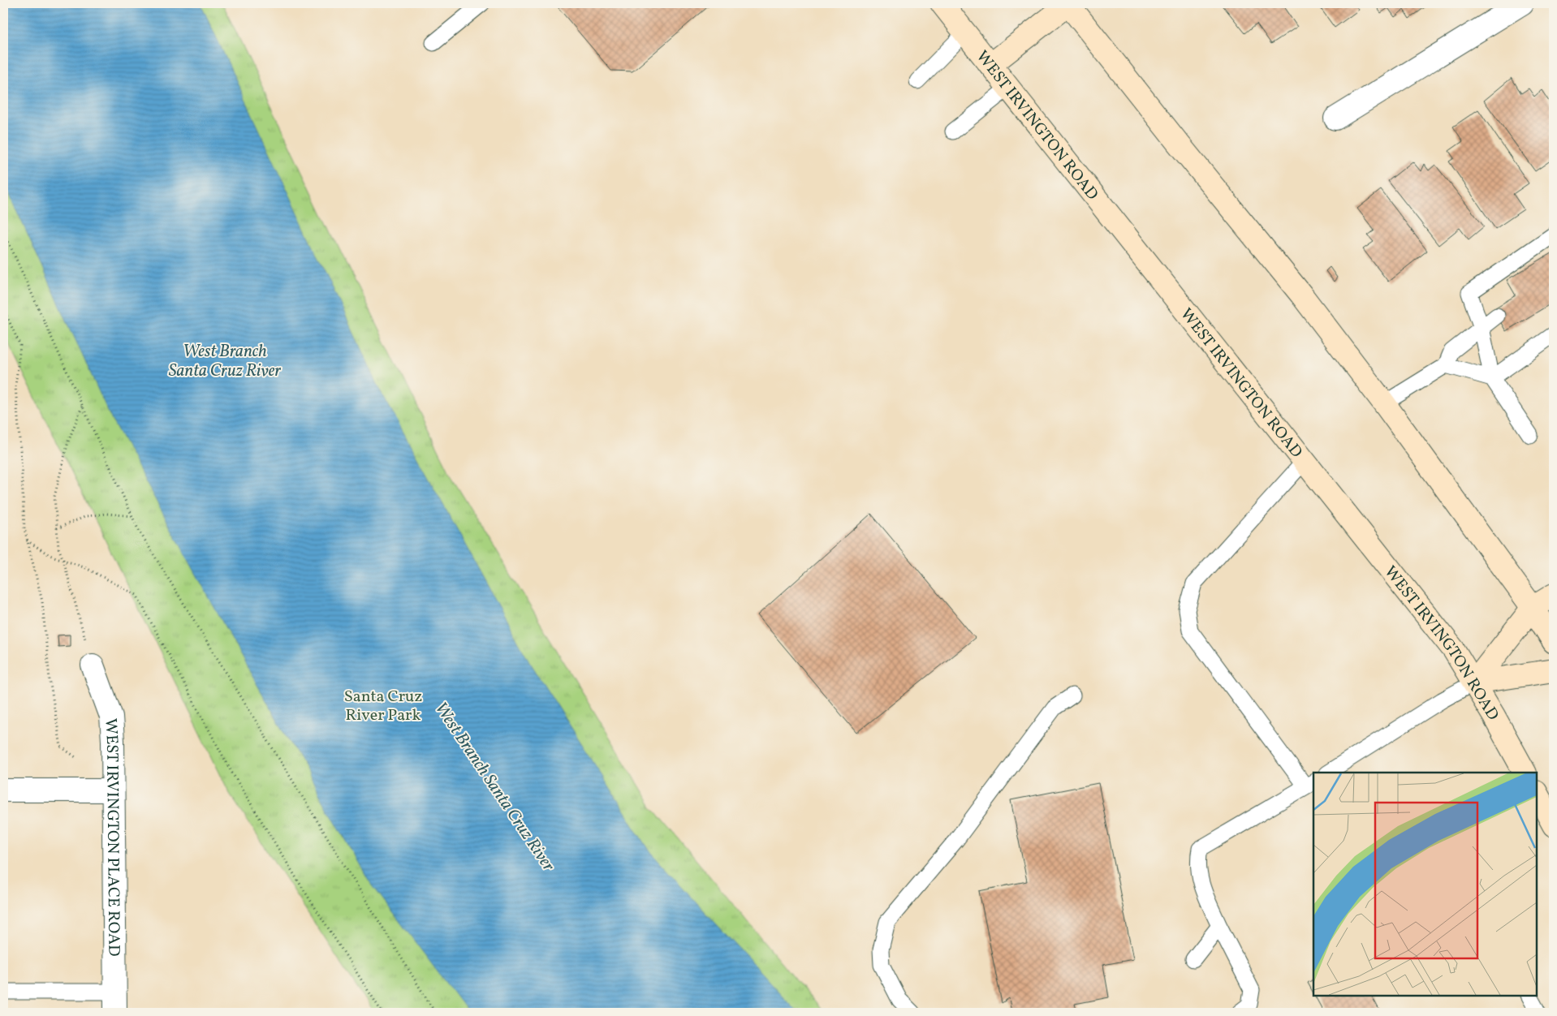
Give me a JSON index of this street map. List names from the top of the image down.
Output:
{
  "streets": {
    "main road": ["WEST IRVINGTON ROAD"],
    "street": ["WEST IRVINGTON PLACE ROAD"]
  },
  "water": ["West Branch Santa Cruz River"],
  "parks": ["Santa Cruz River Park"]
}
